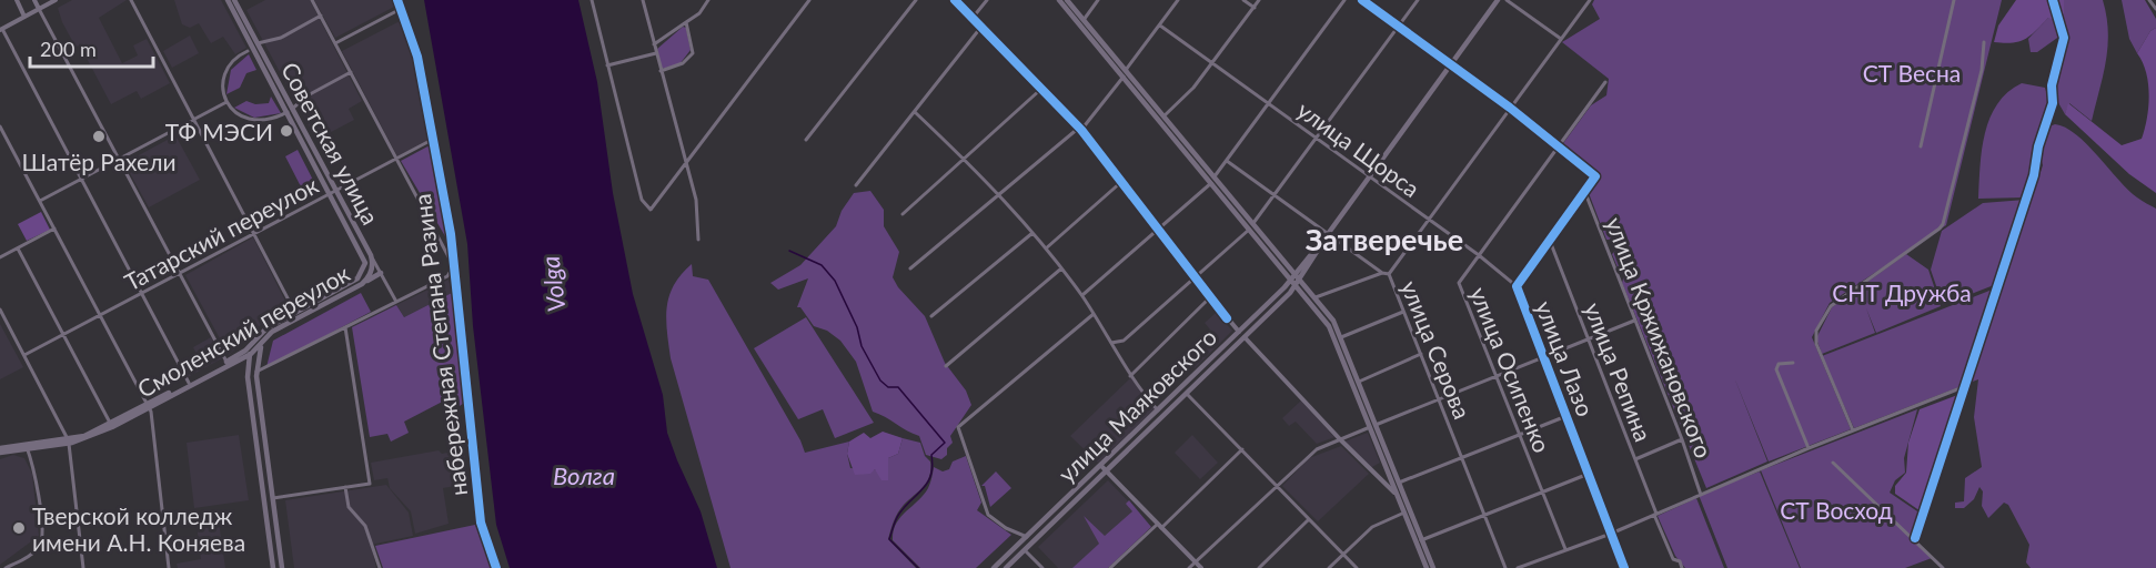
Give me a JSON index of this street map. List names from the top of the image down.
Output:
{
  "streets": {
    "main road": ["Советская улица", "Смоленский переулок", "улица Маяковского"],
    "street": [
      "улица Щорса",
      "Татарский переулок",
      "улица Кржижановского",
      "набережная Степана Разина",
      "улица Серова",
      "улица Лазо",
      "улица Осипенко",
      "улица Репина"
    ]
  },
  "crossings": [
    ["Советская улица", "Татарский переулок"],
    ["Советская улица", "Смоленский переулок"],
    ["улица Щорса", "улица Серова"],
    ["улица Щорса", "улица Лазо"],
    ["улица Щорса", "улица Осипенко"],
    ["улица Щорса", "улица Маяковского"],
    ["Татарский переулок", "набережная Степана Разина"],
    ["Смоленский переулок", "набережная Степана Разина"],
    ["улица Кржижановского", "улица Лазо"],
    ["улица Лазо", "улица Осипенко"],
    ["улица Лазо", "улица Репина"]
  ],
  "districts": ["Затверечье"],
  "water": ["Volga", "Волга"],
  "parks": ["СТ Весна", "СНТ Дружба", "СТ Восход"],
  "places": ["ТФ МЭСИ", "Шатёр Рахели", "Тверской колледж имени А.Н. Коняева"],
  "scale_bar": "200 m"
}
